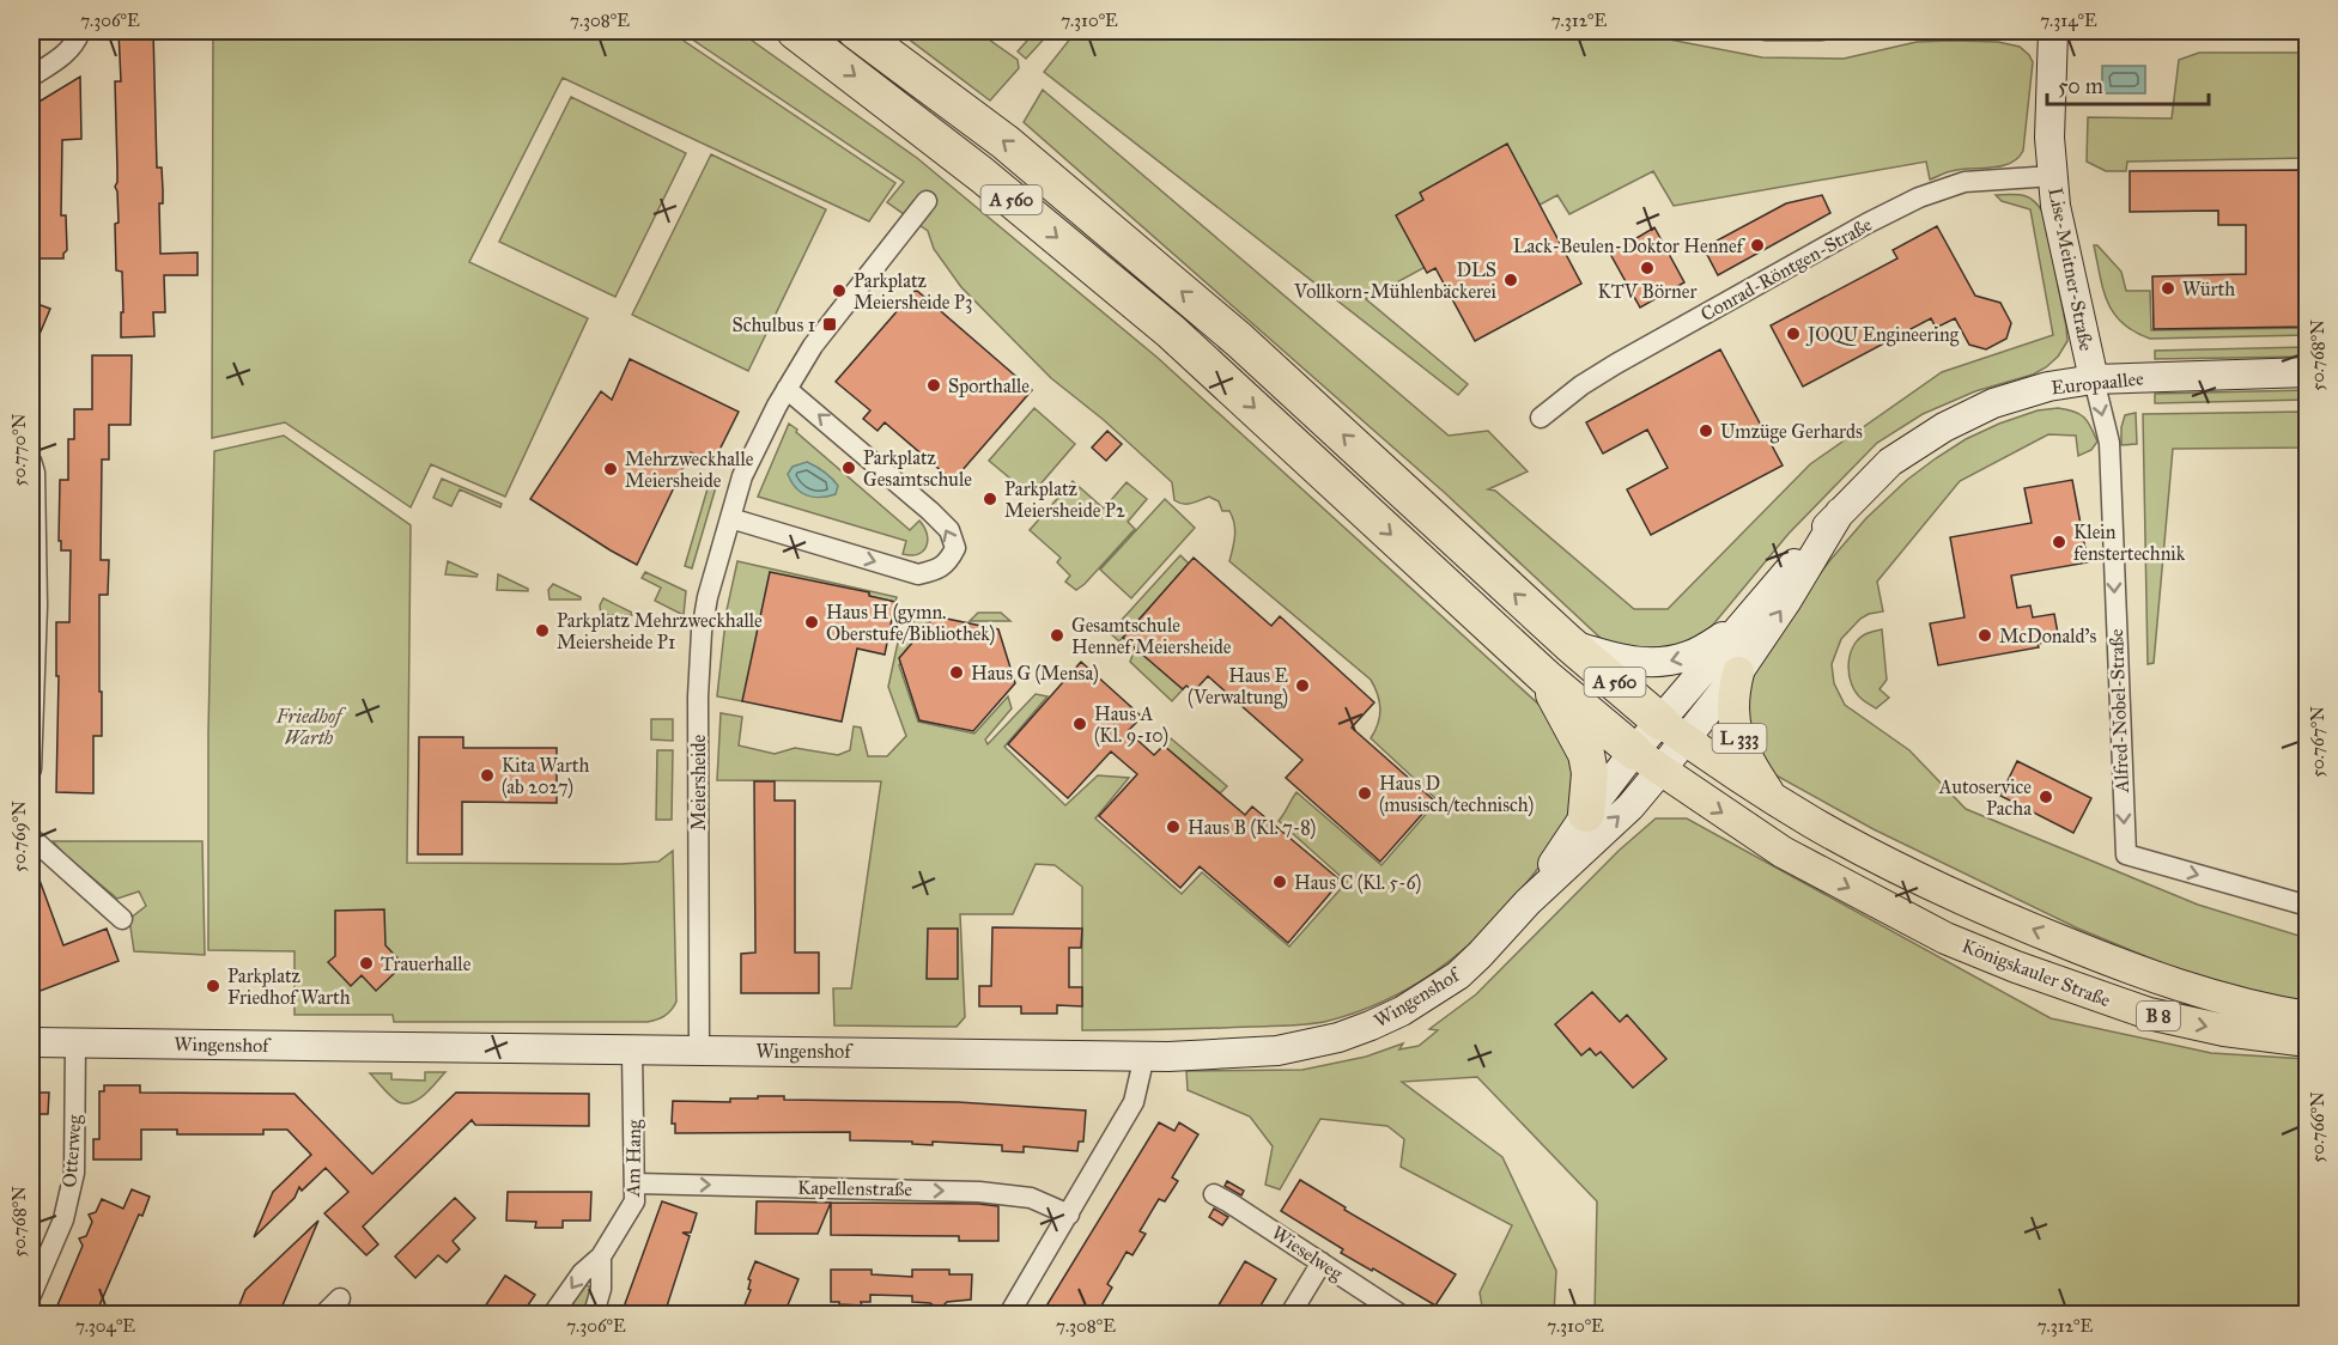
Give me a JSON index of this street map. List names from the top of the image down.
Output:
{
  "streets": {
    "highway": ["A 560"],
    "main road": [
      "Lise-Meitner-Straße",
      "Europaallee",
      "L 333",
      "Königskauler Straße",
      "Wingenshof",
      "B 8"
    ],
    "street": [
      "Conrad-Röntgen-Straße",
      "Alfred-Nobel-Straße",
      "Meiersheide",
      "Otterweg",
      "Am Hang",
      "Kapellenstraße",
      "Wieselweg"
    ]
  },
  "crossings": [
    ["A 560", "Europaallee"],
    ["A 560", "Königskauler Straße"],
    ["A 560", "Wingenshof"],
    ["A 560", "B 8"],
    ["Conrad-Röntgen-Straße", "Lise-Meitner-Straße"],
    ["Lise-Meitner-Straße", "Europaallee"],
    ["Lise-Meitner-Straße", "Alfred-Nobel-Straße"],
    ["Europaallee", "Alfred-Nobel-Straße"],
    ["Europaallee", "L 333"],
    ["Europaallee", "Königskauler Straße"],
    ["Europaallee", "Wingenshof"],
    ["Europaallee", "B 8"],
    ["L 333", "Königskauler Straße"],
    ["L 333", "B 8"],
    ["Meiersheide", "Wingenshof"],
    ["Königskauler Straße", "Wingenshof"],
    ["Königskauler Straße", "B 8"],
    ["Wingenshof", "Otterweg"],
    ["Wingenshof", "Am Hang"],
    ["Am Hang", "Kapellenstraße"]
  ],
  "one_way": ["Alfred-Nobel-Straße", "Kapellenstraße"],
  "parks": ["Friedhof Warth"],
  "places": {
    "other": [
      "Lack-Beulen-Doktor Hennef",
      "KTV Börner",
      "DLS Vollkorn-Mühlenbäckerei",
      "Würth",
      "Parkplatz Meiersheide P3",
      "JOQU Engineering",
      "Sporthalle",
      "Umzüge Gerhards",
      "Parkplatz Gesamtschule",
      "Mehrzweckhalle Meiersheide",
      "Parkplatz Meiersheide P2",
      "Klein fenstertechnik",
      "Haus H (gymn. Oberstufe/Bibliothek)",
      "Parkplatz Mehrzweckhalle Meiersheide P1",
      "Gesamtschule Hennef Meiersheide",
      "McDonald's",
      "Haus G (Mensa)",
      "Haus E (Verwaltung)",
      "Haus A (Kl. 9-10)",
      "Kita Warth (ab 2027)",
      "Haus D (musisch/technisch)",
      "Autoservice Pacha",
      "Haus B (Kl. 7-8)",
      "Haus C (Kl. 5-6)",
      "Trauerhalle",
      "Parkplatz Friedhof Warth"
    ],
    "transit": ["Schulbus 1"]
  },
  "scale_bar": "50 m",
  "coordinates": [
    "7.306°E",
    "7.308°E",
    "7.310°E",
    "7.312°E",
    "7.314°E",
    "50.768°N",
    "50.770°N",
    "50.767°N",
    "50.769°N",
    "50.766°N",
    "7.304°E"
  ]
}
